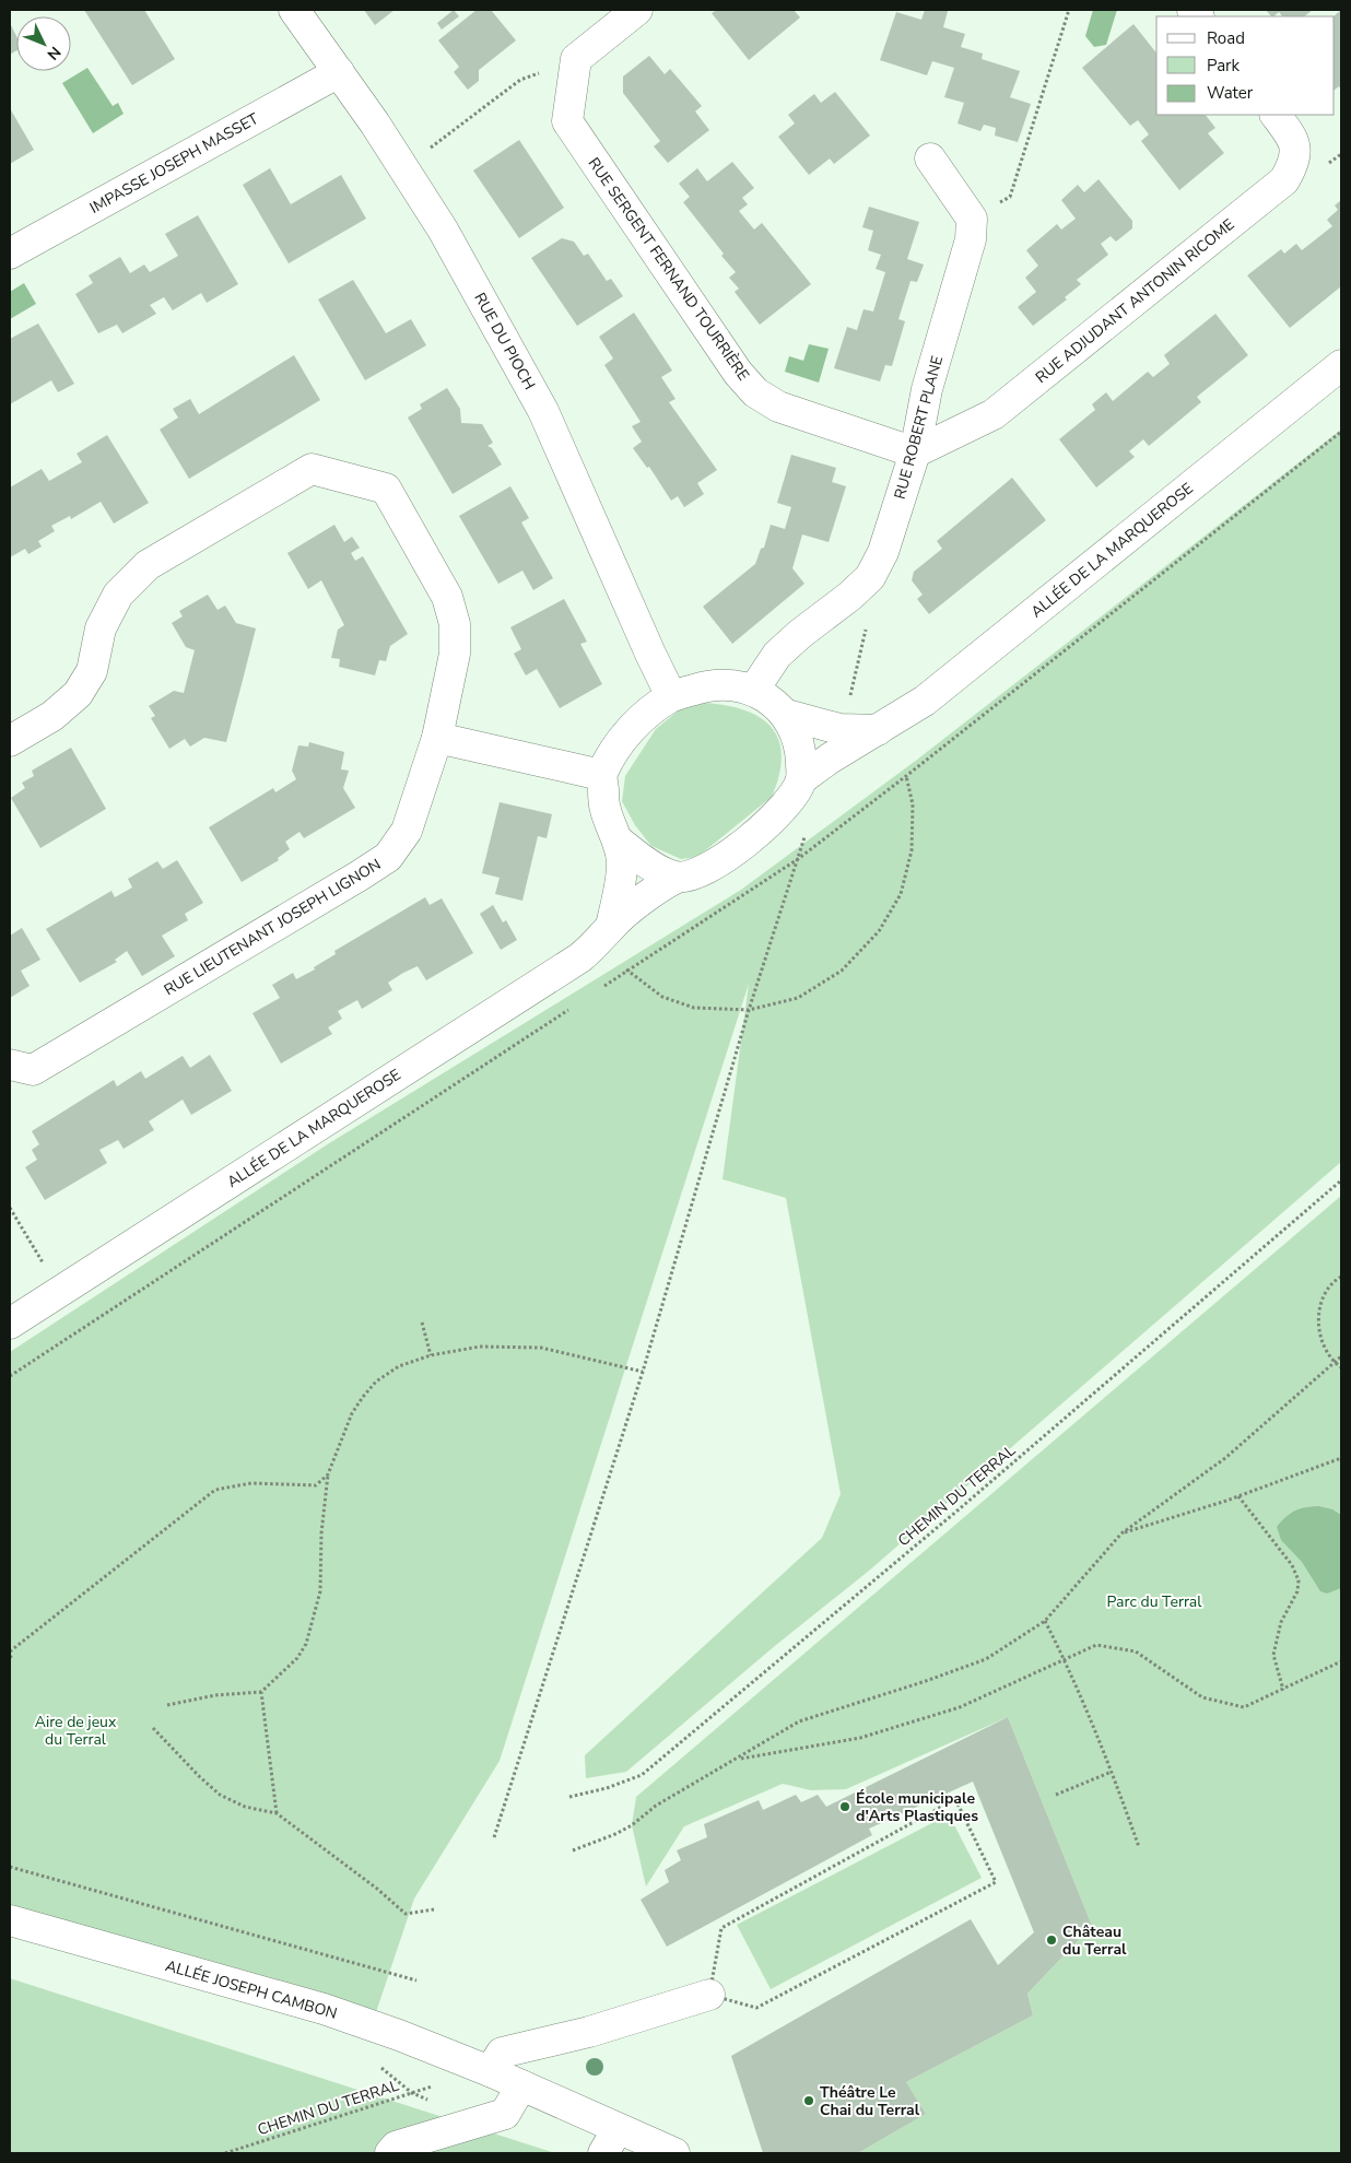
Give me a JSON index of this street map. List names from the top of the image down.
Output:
{
  "streets": {
    "street": [
      "IMPASSE JOSEPH MASSET",
      "RUE SERGENT FERNAND TOURRIÈRE",
      "RUE ADJUDANT ANTONIN RICOME",
      "RUE DU PIOCH",
      "RUE ROBERT PLANE",
      "ALLÉE DE LA MARQUEROSE",
      "RUE LIEUTENANT JOSEPH LIGNON",
      "ALLÉE JOSEPH CAMBON"
    ],
    "path": ["CHEMIN DU TERRAL"]
  },
  "crossings": [
    ["IMPASSE JOSEPH MASSET", "RUE DU PIOCH"],
    ["RUE SERGENT FERNAND TOURRIÈRE", "RUE ADJUDANT ANTONIN RICOME"],
    ["RUE SERGENT FERNAND TOURRIÈRE", "RUE ROBERT PLANE"],
    ["RUE ADJUDANT ANTONIN RICOME", "RUE ROBERT PLANE"],
    ["RUE DU PIOCH", "RUE ROBERT PLANE"],
    ["RUE DU PIOCH", "ALLÉE DE LA MARQUEROSE"],
    ["RUE ROBERT PLANE", "ALLÉE DE LA MARQUEROSE"]
  ],
  "parks": ["Parc du Terral", "Aire de jeux du Terral"],
  "places": ["École municipale d'Arts Plastiques", "Château du Terral", "Théâtre Le Chai du Terral"],
  "legend": ["Road", "Park", "Water"],
  "north": "bottom right"
}
